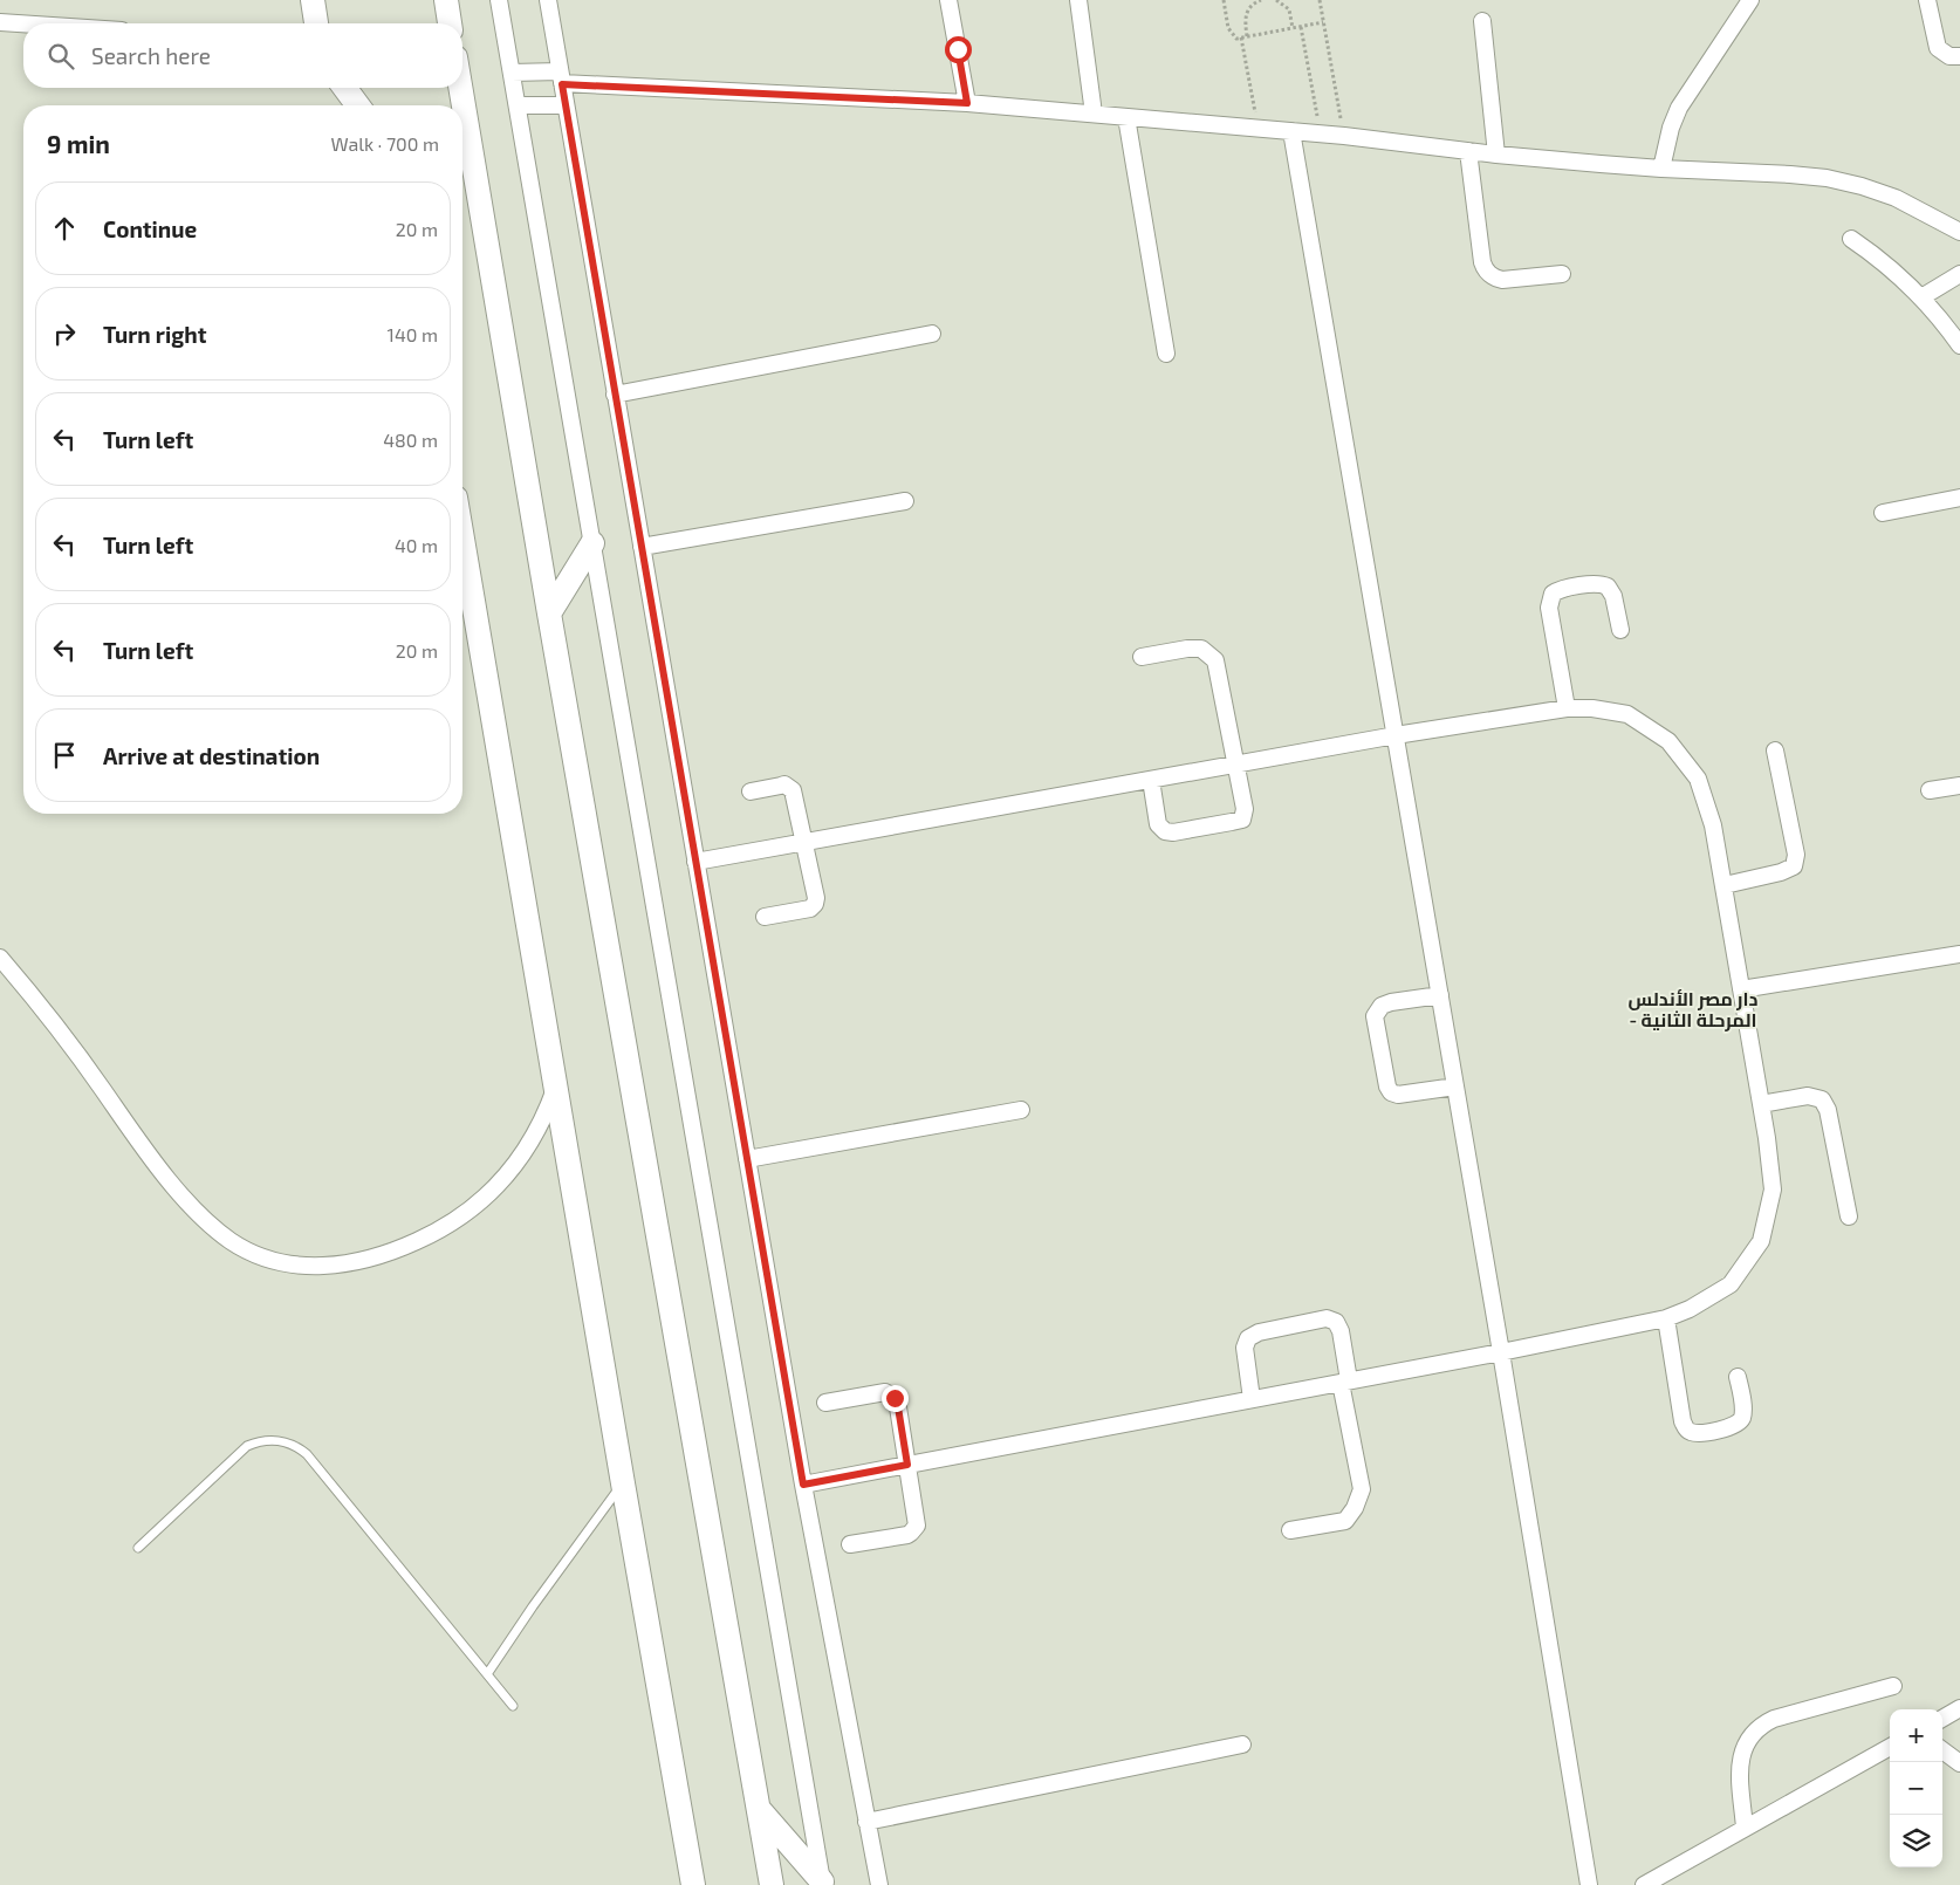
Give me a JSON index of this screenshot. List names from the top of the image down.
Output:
{
  "districts": ["دار مصر الأندلس - المرحلة الثانية"],
  "page": {
    "search": "Search here",
    "heading": ["9 min", "Walk · 700 m"],
    "list": [
      ["Continue", "20 m"],
      ["Turn right", "140 m"],
      ["Turn left", "480 m"],
      ["Turn left", "40 m"],
      ["Turn left", "20 m"],
      "Arrive at destination"
    ],
    "map_buttons": ["+", "−"]
  }
}
